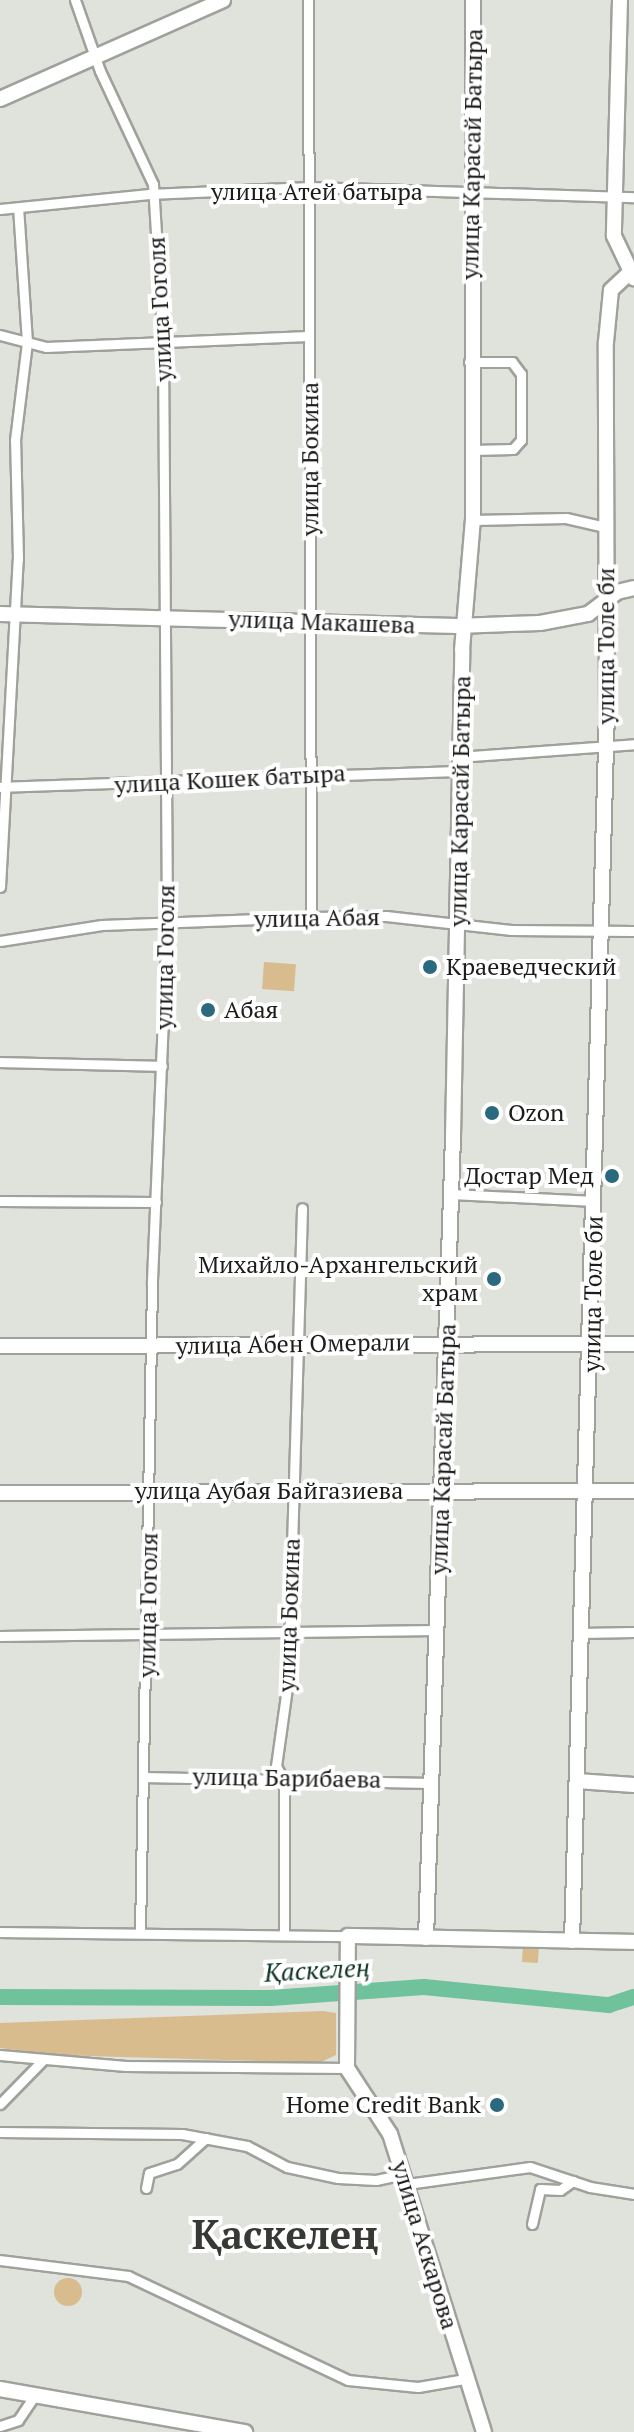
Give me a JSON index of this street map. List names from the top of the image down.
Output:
{
  "streets": {
    "main road": [
      "улица Карасай Батыра",
      "улица Макашева",
      "улица Толе би",
      "улица Абен Омерали",
      "улица Аубая Байгазиева",
      "улица Аскарова"
    ],
    "street": [
      "улица Атей батыра",
      "улица Гоголя",
      "улица Бокина",
      "улица Кошек батыра",
      "улица Абая",
      "улица Барибаева"
    ]
  },
  "crossings": [
    ["улица Карасай Батыра", "улица Атей батыра"],
    ["улица Карасай Батыра", "улица Макашева"],
    ["улица Карасай Батыра", "улица Кошек батыра"],
    ["улица Карасай Батыра", "улица Абая"],
    ["улица Карасай Батыра", "улица Абен Омерали"],
    ["улица Карасай Батыра", "улица Аубая Байгазиева"],
    ["улица Карасай Батыра", "улица Барибаева"],
    ["улица Атей батыра", "улица Гоголя"],
    ["улица Атей батыра", "улица Бокина"],
    ["улица Гоголя", "улица Макашева"],
    ["улица Гоголя", "улица Кошек батыра"],
    ["улица Гоголя", "улица Абая"],
    ["улица Гоголя", "улица Абен Омерали"],
    ["улица Гоголя", "улица Аубая Байгазиева"],
    ["улица Гоголя", "улица Барибаева"],
    ["улица Бокина", "улица Макашева"],
    ["улица Бокина", "улица Кошек батыра"],
    ["улица Бокина", "улица Абая"],
    ["улица Бокина", "улица Абен Омерали"],
    ["улица Бокина", "улица Аубая Байгазиева"],
    ["улица Бокина", "улица Барибаева"],
    ["улица Макашева", "улица Толе би"],
    ["улица Толе би", "улица Кошек батыра"],
    ["улица Толе би", "улица Абая"],
    ["улица Толе би", "улица Абен Омерали"],
    ["улица Толе би", "улица Аубая Байгазиева"]
  ],
  "districts": ["Қаскелең"],
  "water": ["Қаскелең"],
  "places": [
    "Краеведческий",
    "Абая",
    "Ozon",
    "Достар Мед",
    "Михайло-Архангельский храм",
    "Home Credit Bank"
  ]
}
